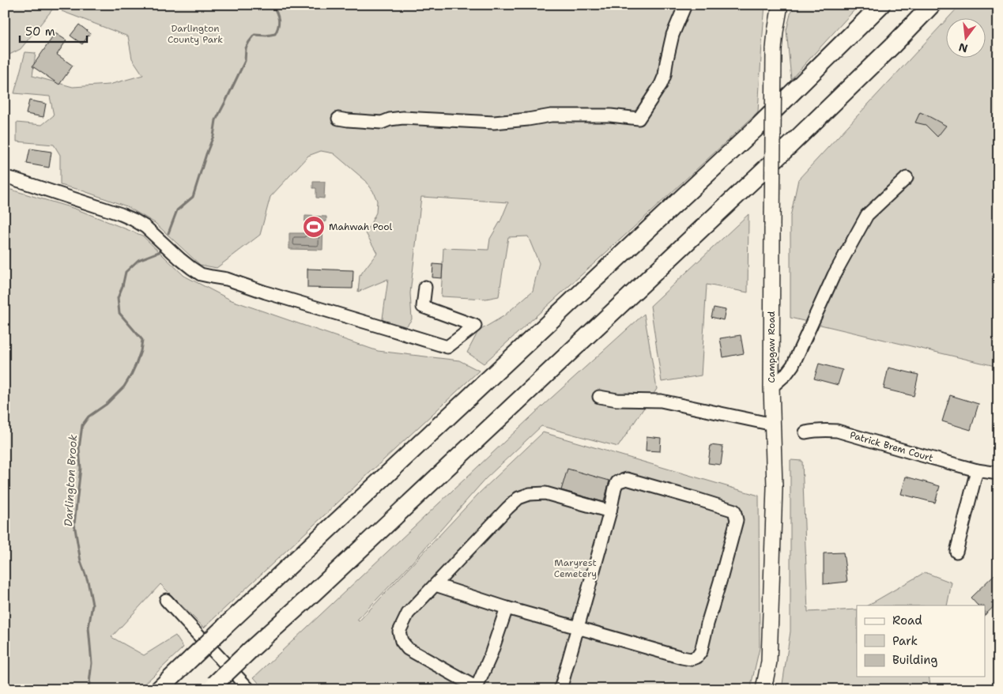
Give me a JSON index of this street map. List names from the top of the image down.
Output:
{
  "streets": {
    "main road": ["Campgaw Road"],
    "street": ["Patrick Brem Court"]
  },
  "water": ["Darlington Brook"],
  "parks": ["Darlington County Park", "Maryrest Cemetery"],
  "places": {
    "sports": ["Mahwah Pool"]
  },
  "legend": ["Road", "Park", "Building"],
  "scale_bar": "50 m",
  "north": "bottom"
}
